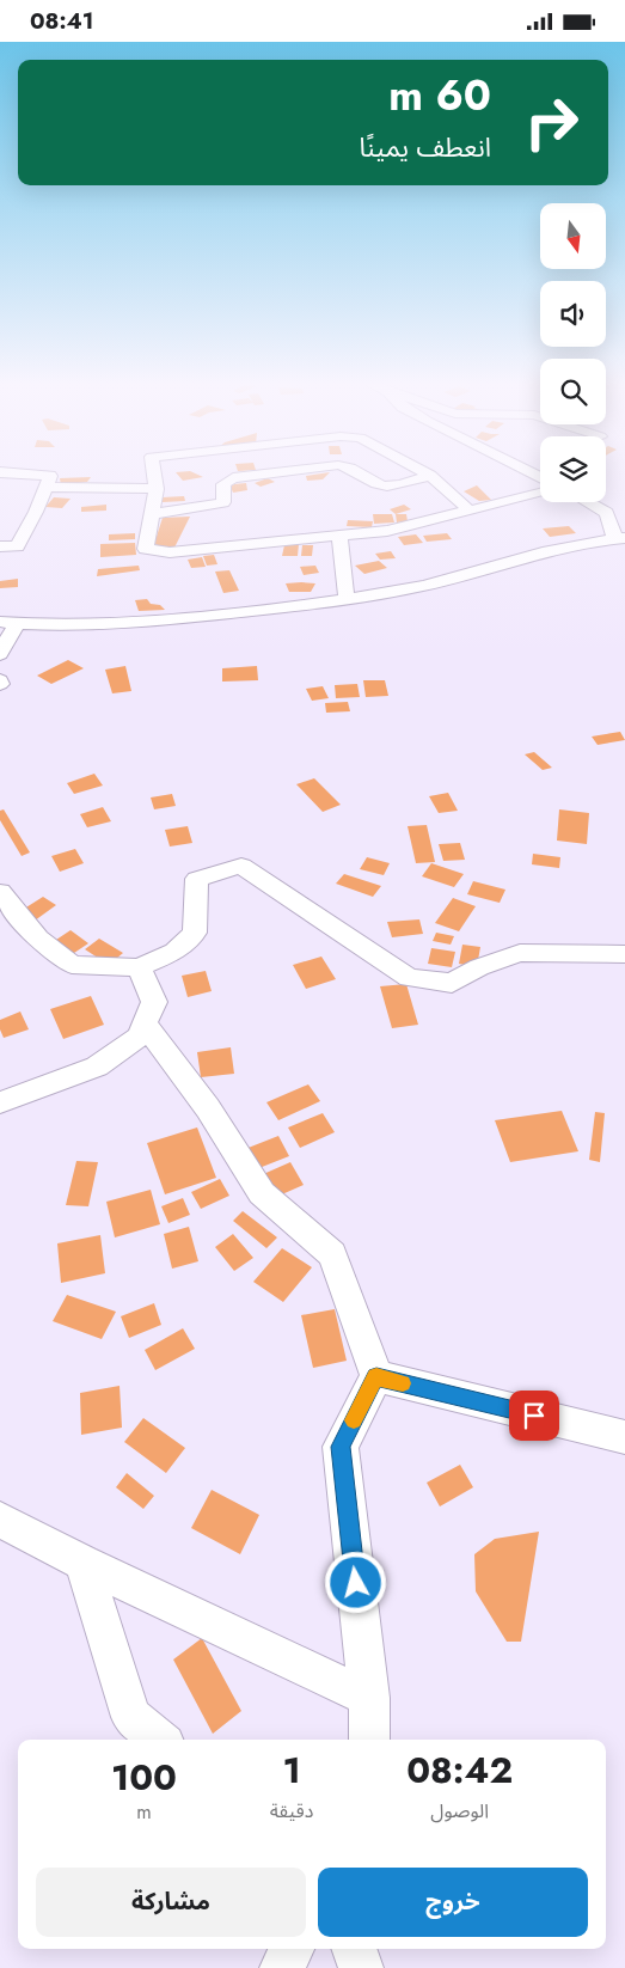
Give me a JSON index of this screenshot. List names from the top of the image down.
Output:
{
  "north": "bottom",
  "page": {
    "status": "08:41",
    "turn": ["60 m", "انعطف يمينًا"],
    "eta": [
      "08:42",
      "الوصول",
      "1",
      "دقيقة",
      "100",
      "m"
    ],
    "buttons": ["خروج", "مشاركة"]
  }
}
